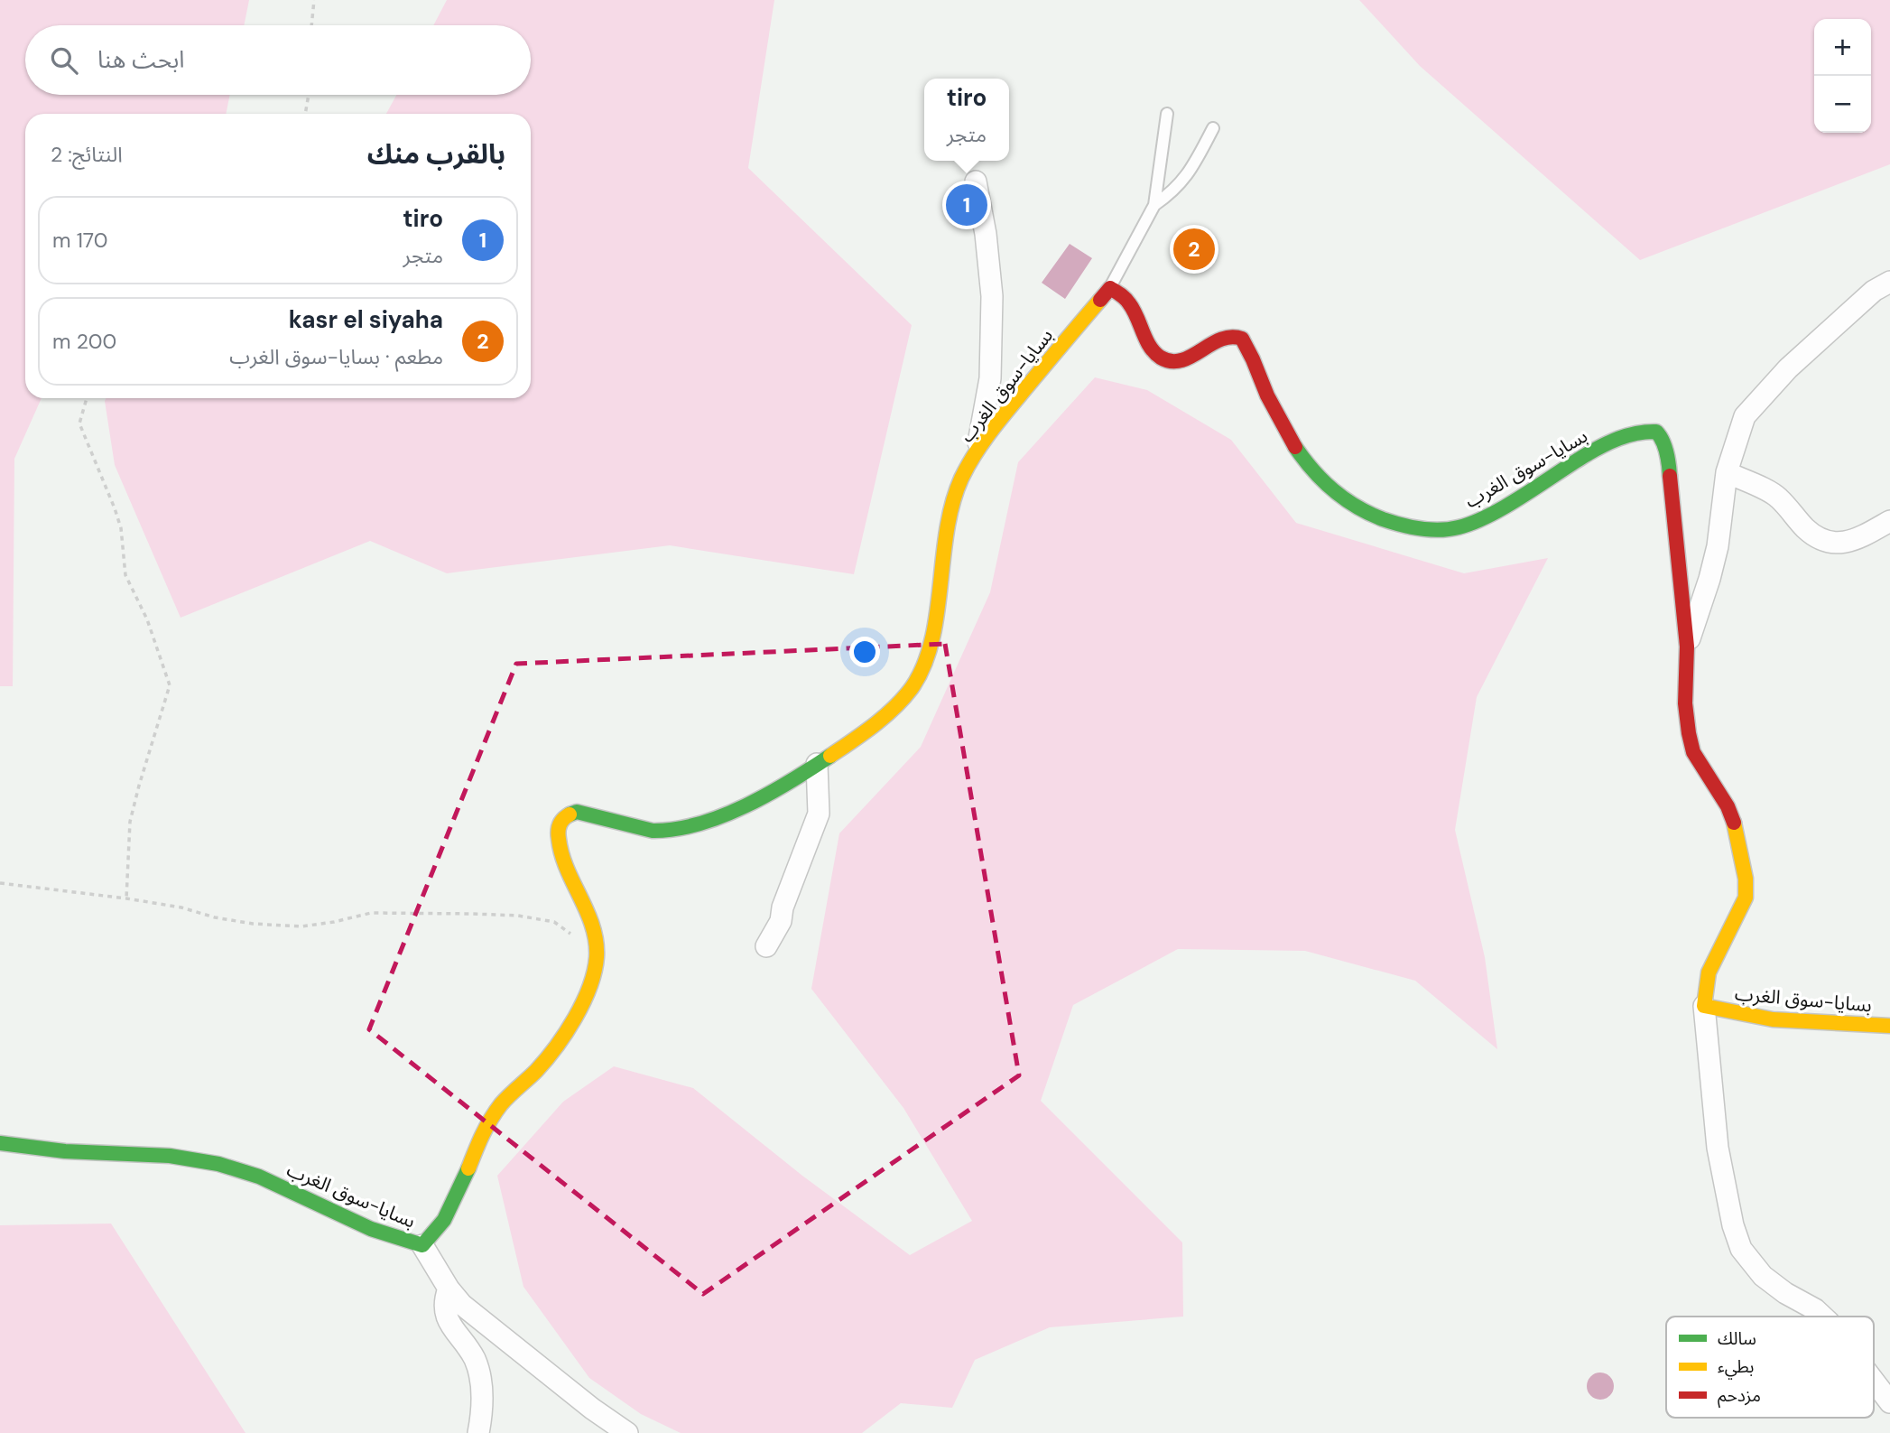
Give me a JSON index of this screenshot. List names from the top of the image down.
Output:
{
  "streets": {
    "street": ["بسايا-سوق الغرب"]
  },
  "legend": ["سالك", "بطيء", "مزدحم"],
  "page": {
    "map_buttons": ["+", "−"],
    "search": "ابحث هنا",
    "popup": ["tiro", "متجر"],
    "heading": ["بالقرب منك", "النتائج: 2"],
    "pins": ["1", "2"],
    "list": [
      {
        "mark": "1",
        "name": "tiro",
        "note": "متجر",
        "value": "170 m"
      },
      {
        "mark": "2",
        "name": "kasr el siyaha",
        "note": "مطعم · بسايا-سوق الغرب",
        "value": "200 m"
      }
    ]
  }
}
